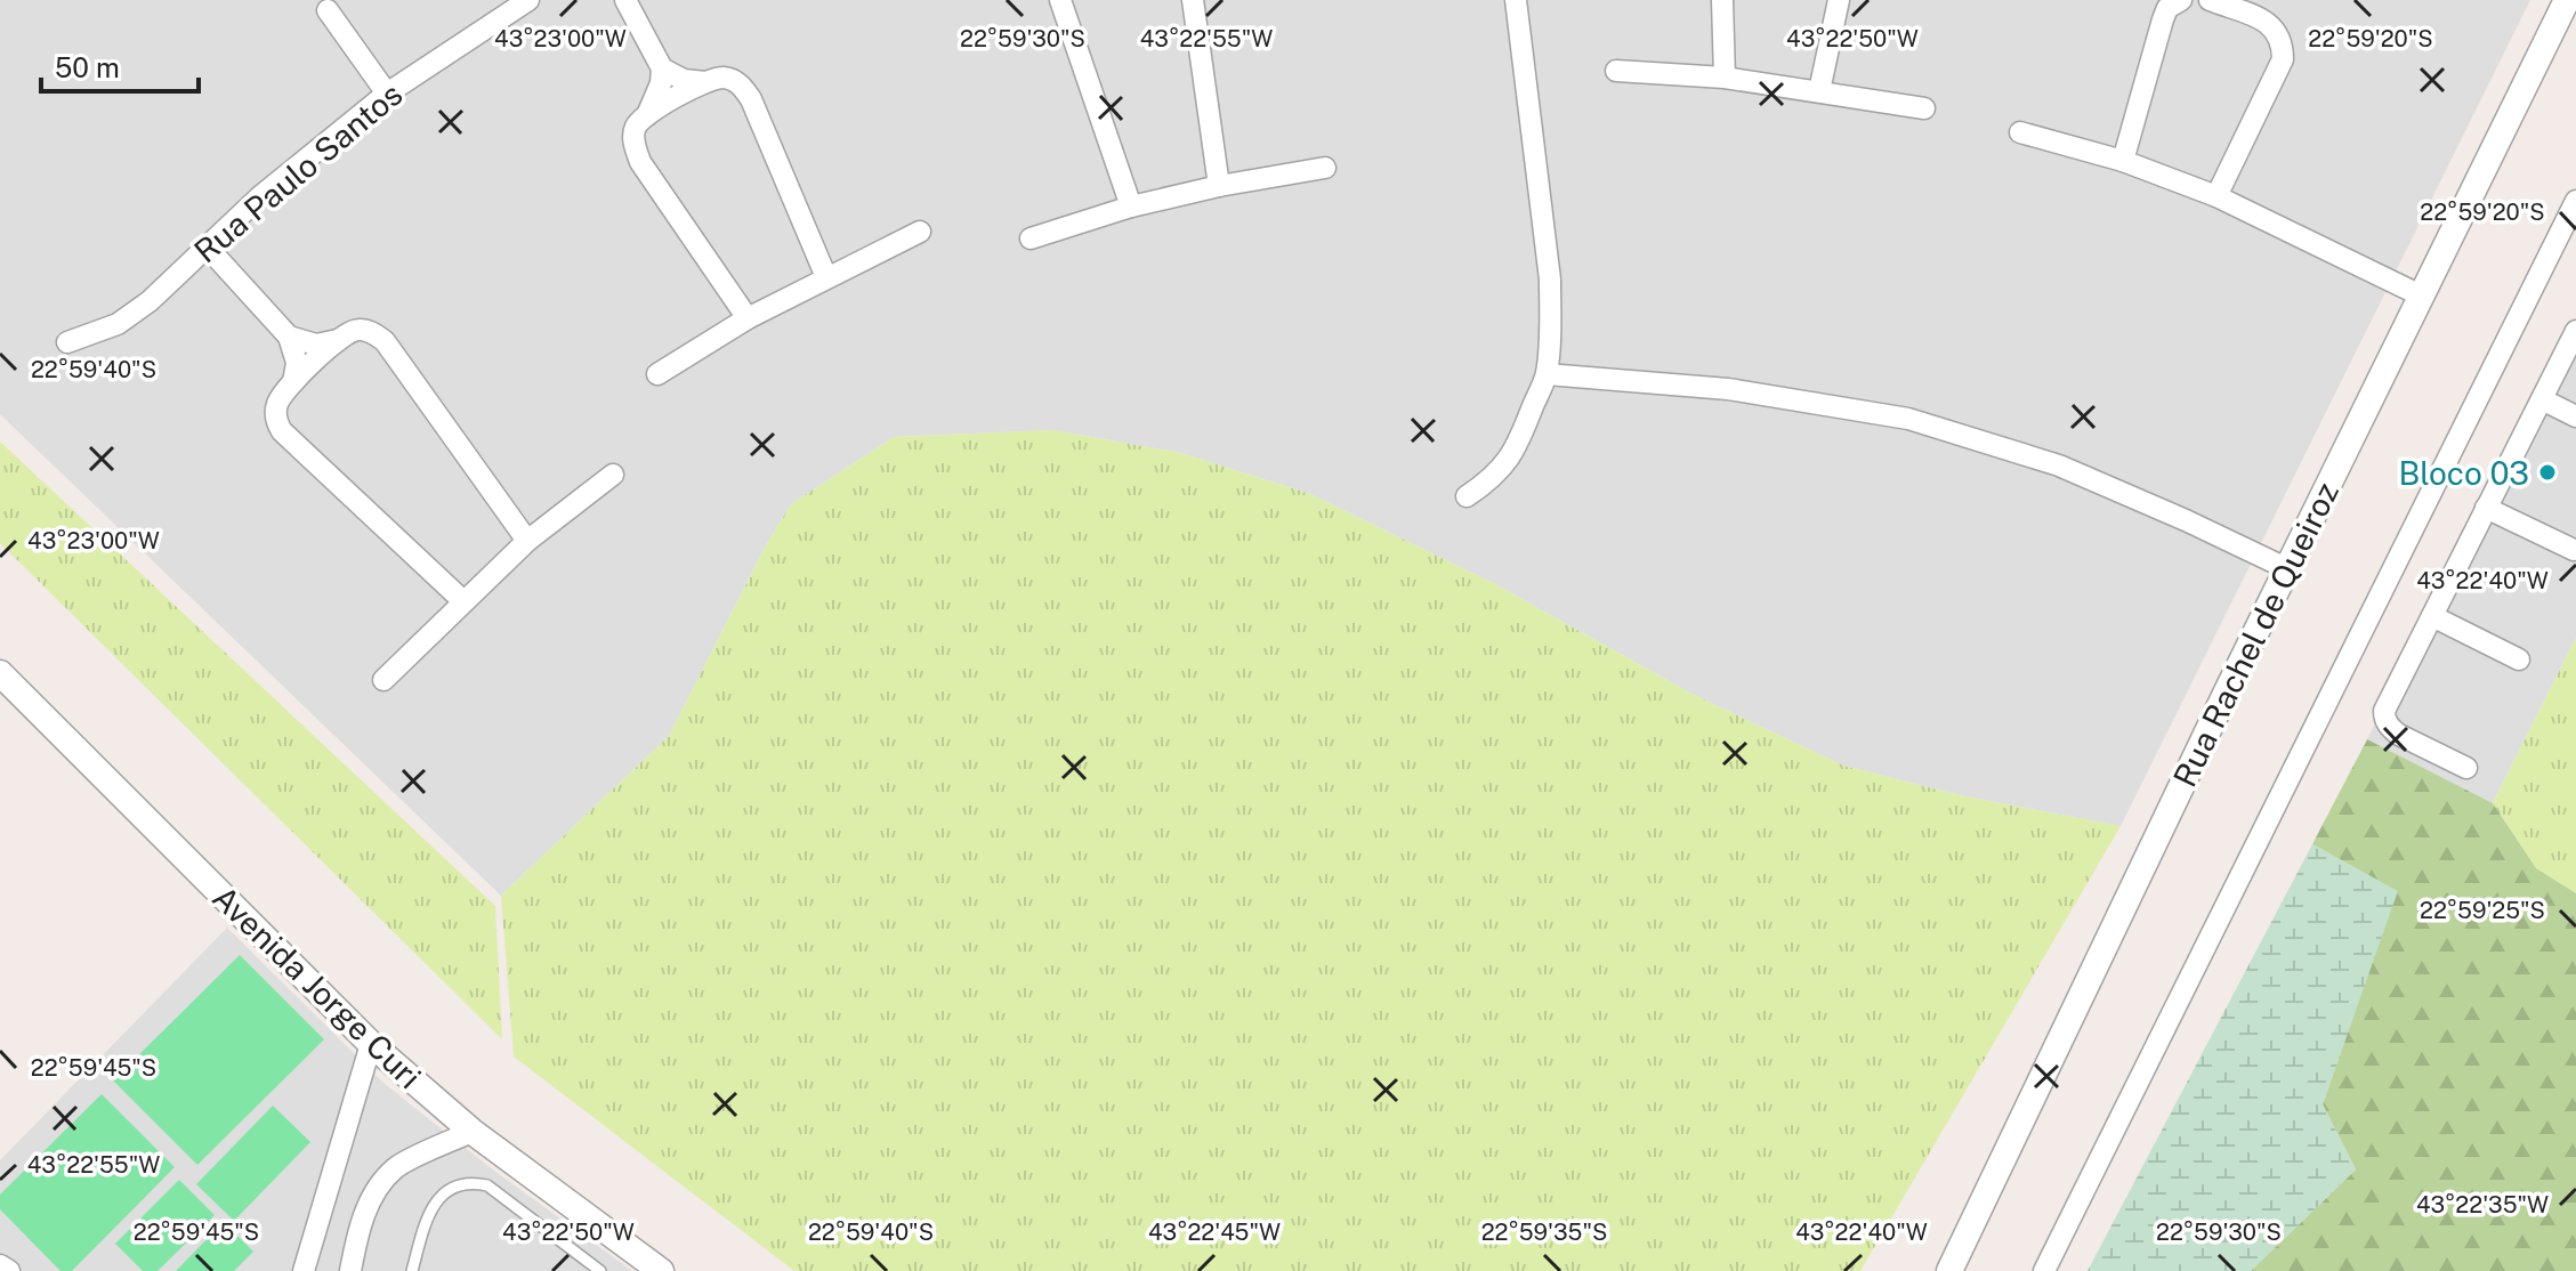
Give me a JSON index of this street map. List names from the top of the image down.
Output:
{
  "streets": {
    "street": ["Rua Paulo Santos", "Rua Rachel de Queiroz", "Avenida Jorge Curi"]
  },
  "places": ["Bloco 03"],
  "scale_bar": "50 m",
  "coordinates": [
    "43°23'00\"W",
    "43°22'55\"W",
    "43°22'50\"W",
    "22°59'30\"S",
    "22°59'20\"S",
    "22°59'40\"S",
    "43°22'40\"W",
    "22°59'25\"S",
    "22°59'45\"S",
    "43°22'35\"W",
    "22°59'35\"S",
    "43°22'45\"W"
  ]
}
